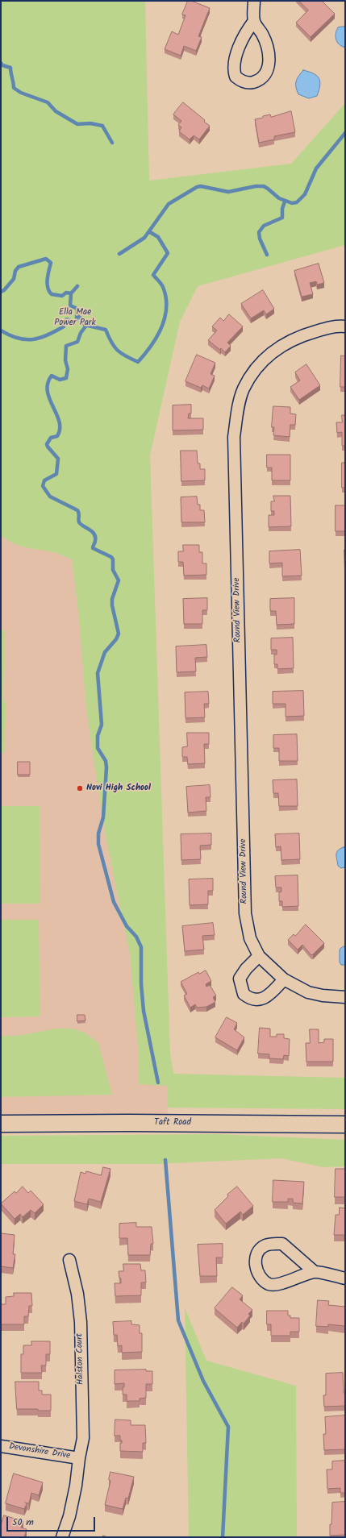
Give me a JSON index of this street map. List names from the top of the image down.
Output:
{
  "streets": {
    "street": [
      "Round View Drive",
      "Taft Road",
      "Halston Court",
      "Devonshire Drive"
    ]
  },
  "crossings": [
    ["Halston Court", "Devonshire Drive"]
  ],
  "parks": ["Ella Mae Power Park"],
  "places": ["Novi High School"],
  "scale_bar": "50 m"
}
